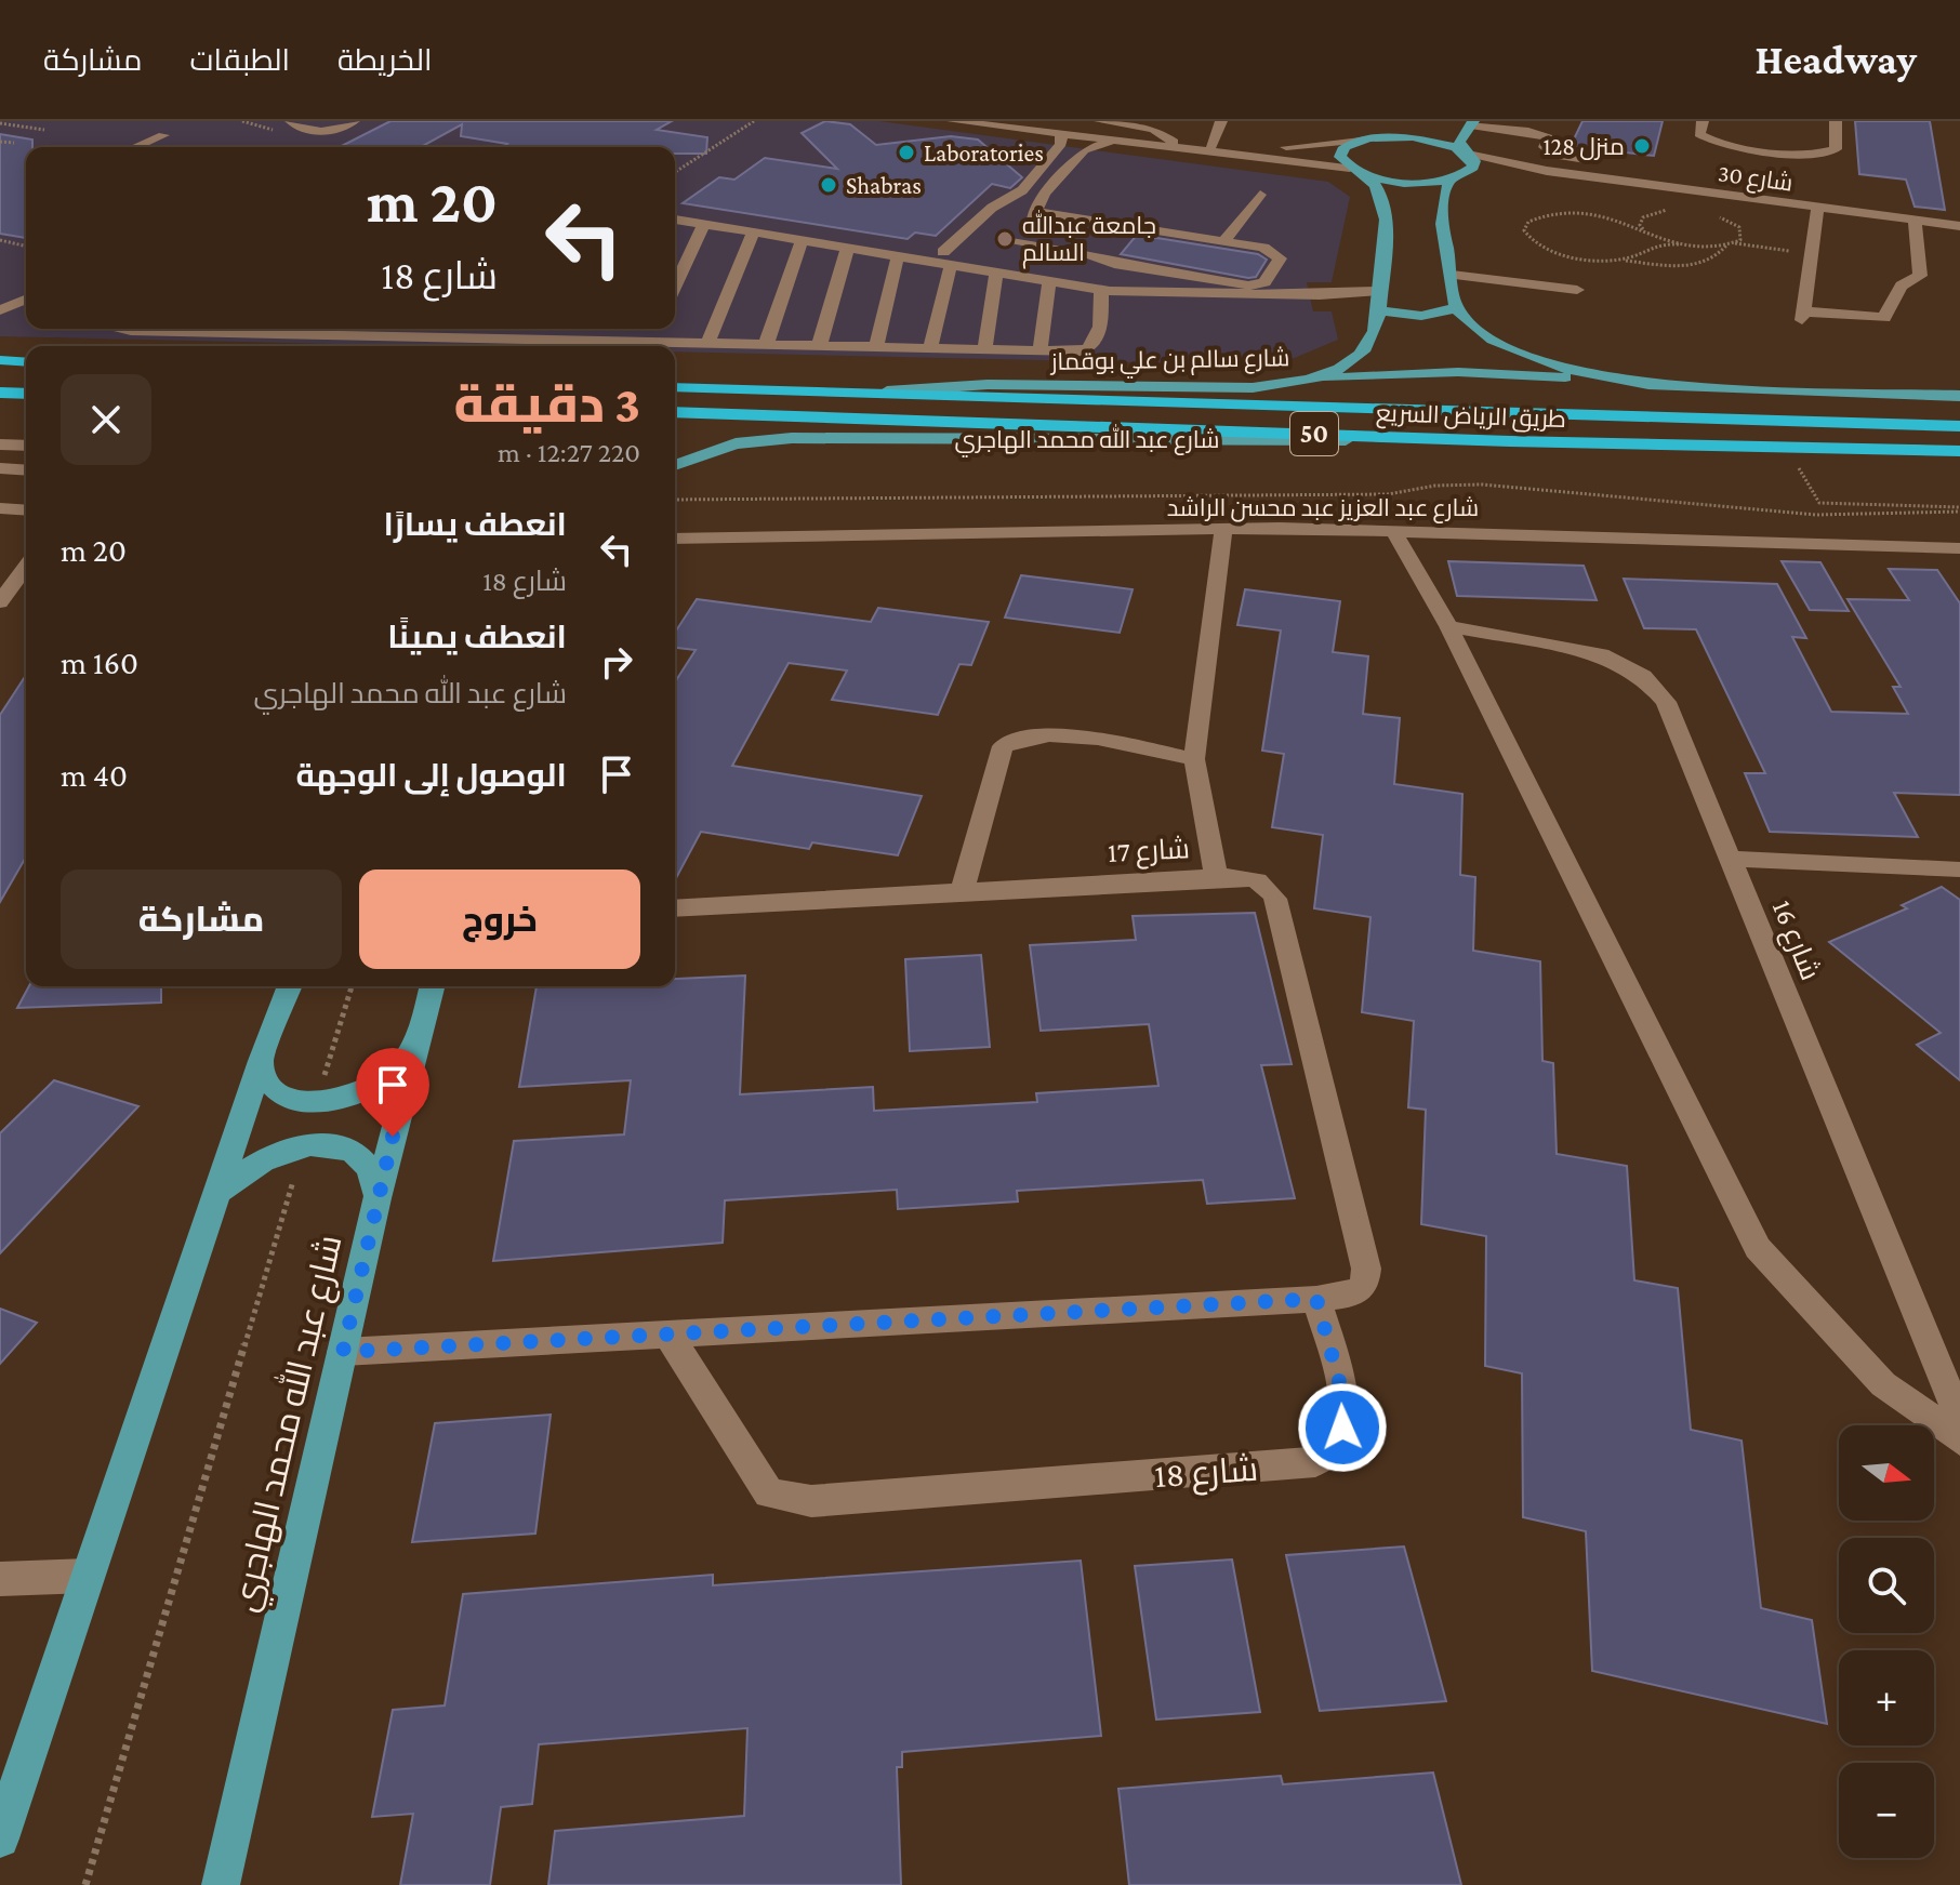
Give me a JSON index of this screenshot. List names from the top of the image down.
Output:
{
  "streets": {
    "highway": ["طريق الرياض السريع", "50"],
    "main road": ["شارع سالم بن علي بوقماز", "شارع عبد الله محمد الهاجري"],
    "street": [
      "شارع 30",
      "شارع عبد العزيز عبد محسن الراشد",
      "شارع 17",
      "شارع 16",
      "شارع 18"
    ]
  },
  "crossings": [
    ["شارع سالم بن علي بوقماز", "طريق الرياض السريع"],
    ["طريق الرياض السريع", "شارع عبد الله محمد الهاجري"],
    ["شارع عبد العزيز عبد محسن الراشد", "شارع 17"]
  ],
  "places": [
    "منزل 128",
    "Laboratories",
    "Shabras",
    "جامعة عبدالله السالم"
  ],
  "north": "right",
  "page": {
    "header": "Headway",
    "nav": ["الخريطة", "الطبقات", "مشاركة"],
    "turn": ["20 m", "شارع 18"],
    "heading": ["3 دقيقة", "220 m · 12:27"],
    "list": [
      {
        "name": "انعطف يسارًا",
        "note": "شارع 18",
        "value": "20 m"
      },
      {
        "name": "انعطف يمينًا",
        "note": "شارع عبد الله محمد الهاجري",
        "value": "160 m"
      },
      {
        "name": "الوصول إلى الوجهة",
        "value": "40 m"
      }
    ],
    "buttons": ["خروج", "مشاركة"],
    "map_buttons": ["+", "−"]
  }
}
